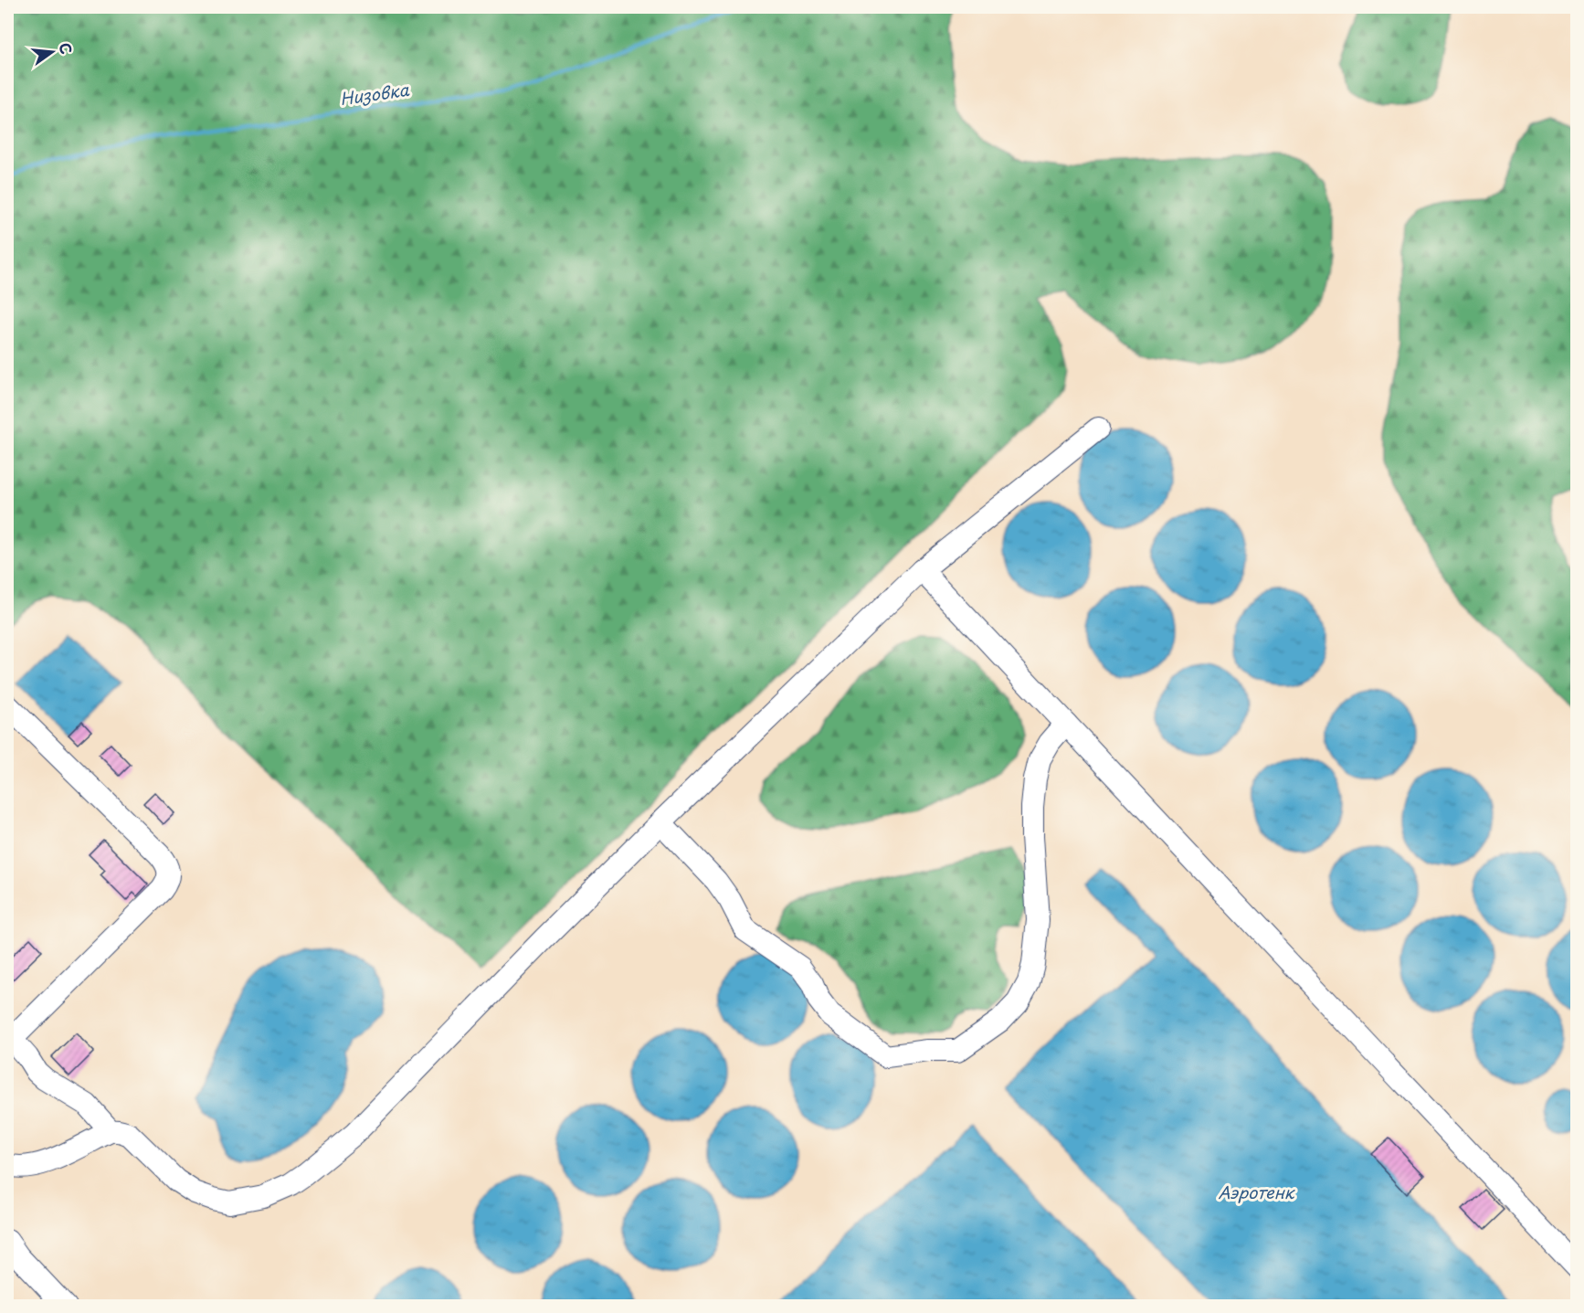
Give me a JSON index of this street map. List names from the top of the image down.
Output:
{
  "water": ["Низовка", "Аэротенк"],
  "north": "right"
}
